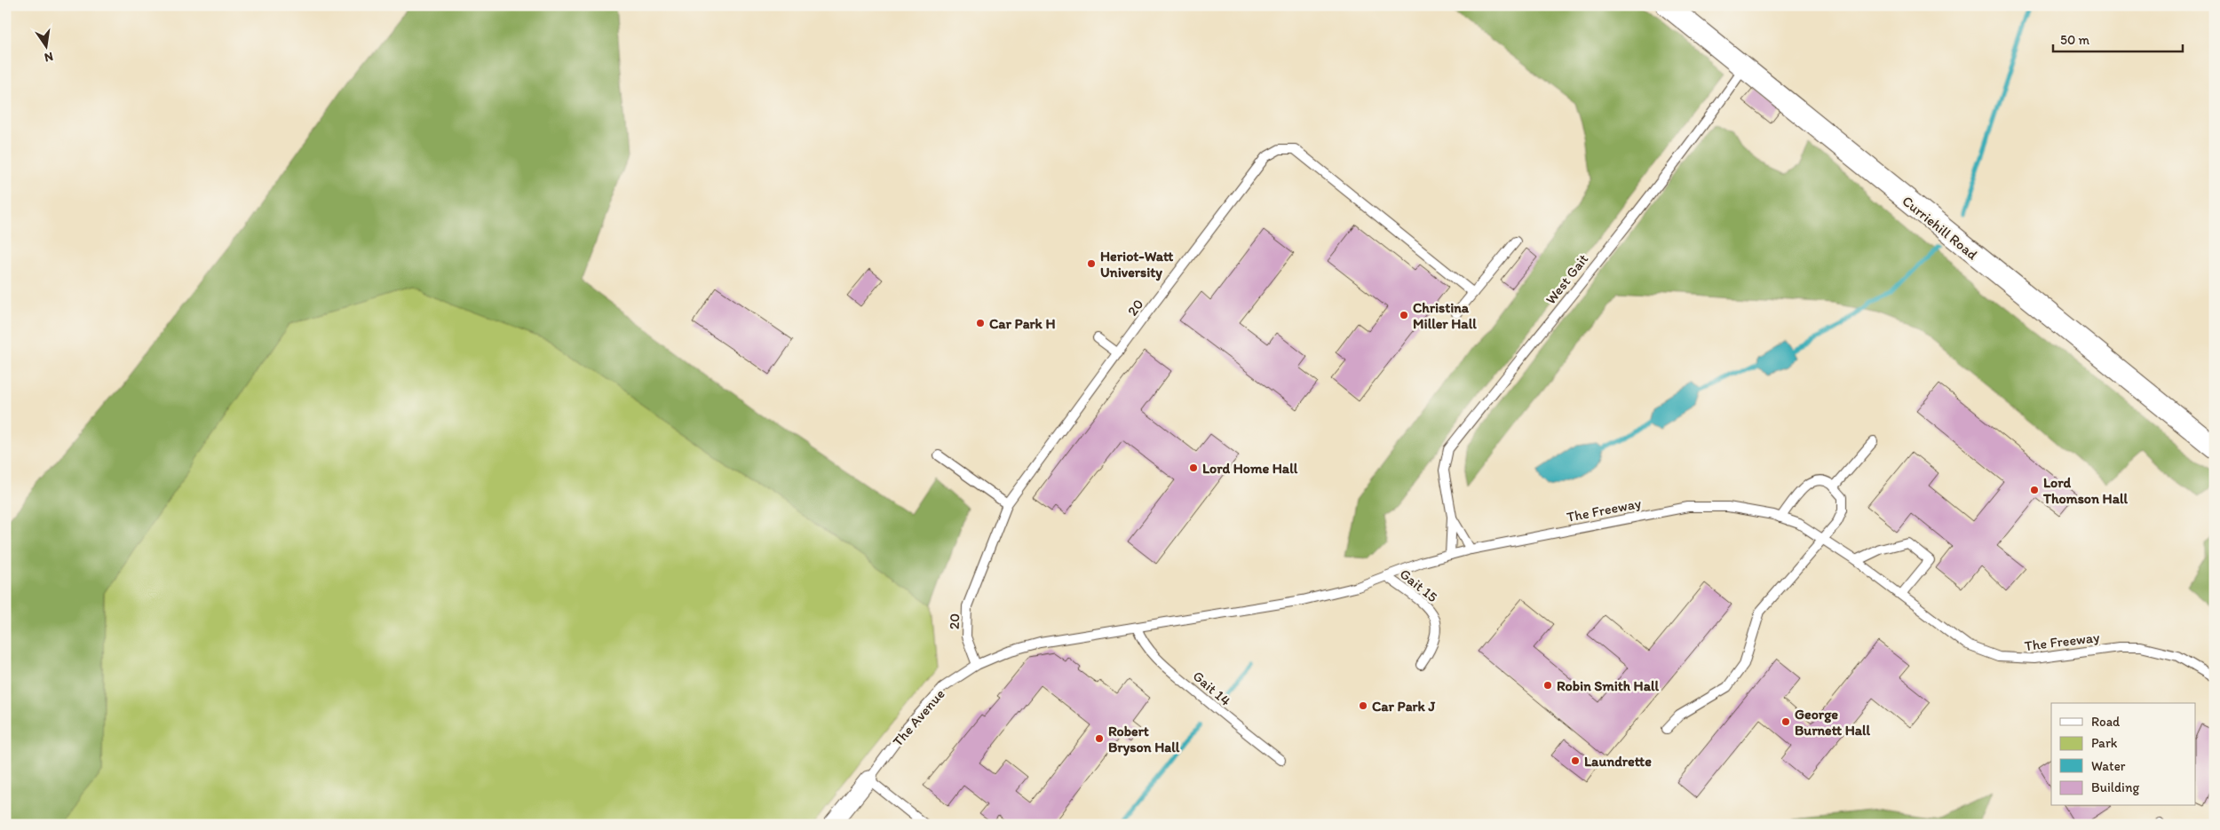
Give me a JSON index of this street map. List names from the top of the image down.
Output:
{
  "streets": {
    "street": ["Curriehill Road", "The Avenue"],
    "lane": [
      "West Gait",
      "20",
      "The Freeway",
      "Gait 15",
      "Gait 14"
    ]
  },
  "crossings": [
    ["Curriehill Road", "West Gait"],
    ["West Gait", "The Freeway"],
    ["20", "The Avenue"],
    ["The Freeway", "Gait 15"],
    ["Gait 14", "The Avenue"]
  ],
  "places": [
    "Heriot-Watt University",
    "Christina Miller Hall",
    "Car Park H",
    "Lord Home Hall",
    "Lord Thomson Hall",
    "Robin Smith Hall",
    "Car Park J",
    "George Burnett Hall",
    "Robert Bryson Hall",
    "Laundrette"
  ],
  "legend": [
    "Road",
    "Park",
    "Water",
    "Building"
  ],
  "scale_bar": "50 m",
  "north": "bottom"
}
